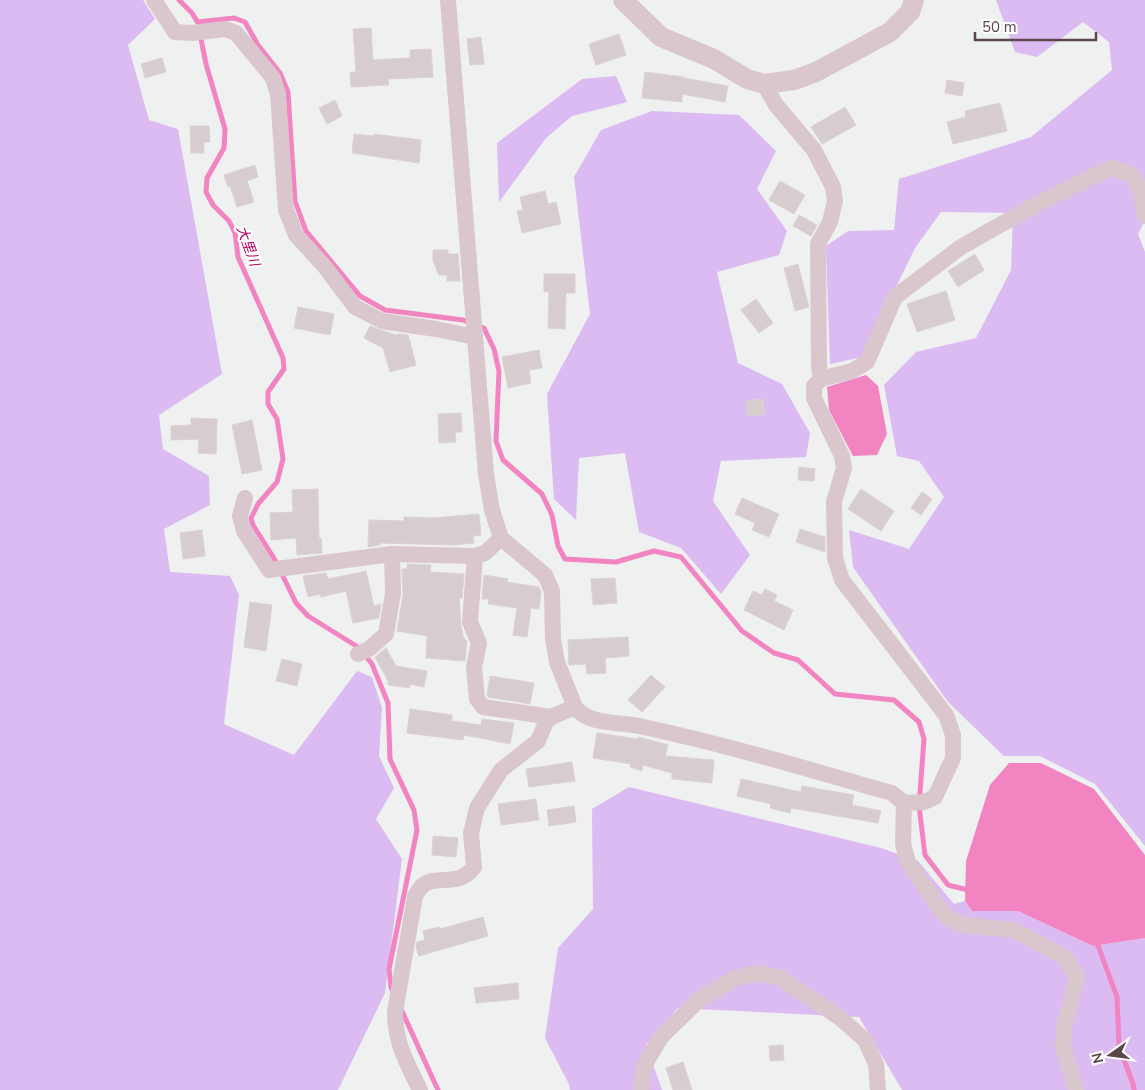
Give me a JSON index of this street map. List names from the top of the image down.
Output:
{
  "water": ["大里川"],
  "scale_bar": "50 m",
  "north": "left"
}
